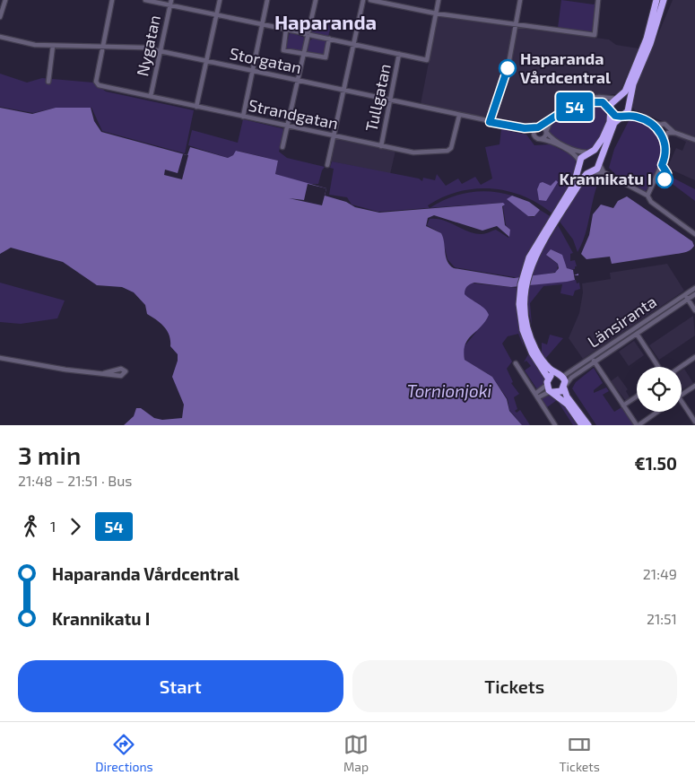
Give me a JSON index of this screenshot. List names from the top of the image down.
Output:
{
  "streets": {
    "street": [
      "Nygatan",
      "Storgatan",
      "Tullgatan",
      "Strandgatan",
      "Länsiranta"
    ]
  },
  "crossings": [
    ["Nygatan", "Storgatan"],
    ["Nygatan", "Strandgatan"],
    ["Storgatan", "Tullgatan"],
    ["Storgatan", "Strandgatan"],
    ["Tullgatan", "Strandgatan"]
  ],
  "districts": ["Haparanda"],
  "water": ["Tornionjoki"],
  "places": ["Haparanda Vårdcentral", "Krannikatu I"],
  "lines": ["bus line 54"],
  "page": {
    "on_map": "54",
    "heading": ["3 min", "21:48 – 21:51 · Bus", "€1.50"],
    "legs": ["1", "54"],
    "list": [
      {
        "name": "Haparanda Vårdcentral",
        "value": "21:49"
      },
      {
        "name": "Krannikatu I",
        "value": "21:51"
      }
    ],
    "buttons": ["Start", "Tickets"],
    "tabs": ["Directions", "Map", "Tickets"]
  }
}
